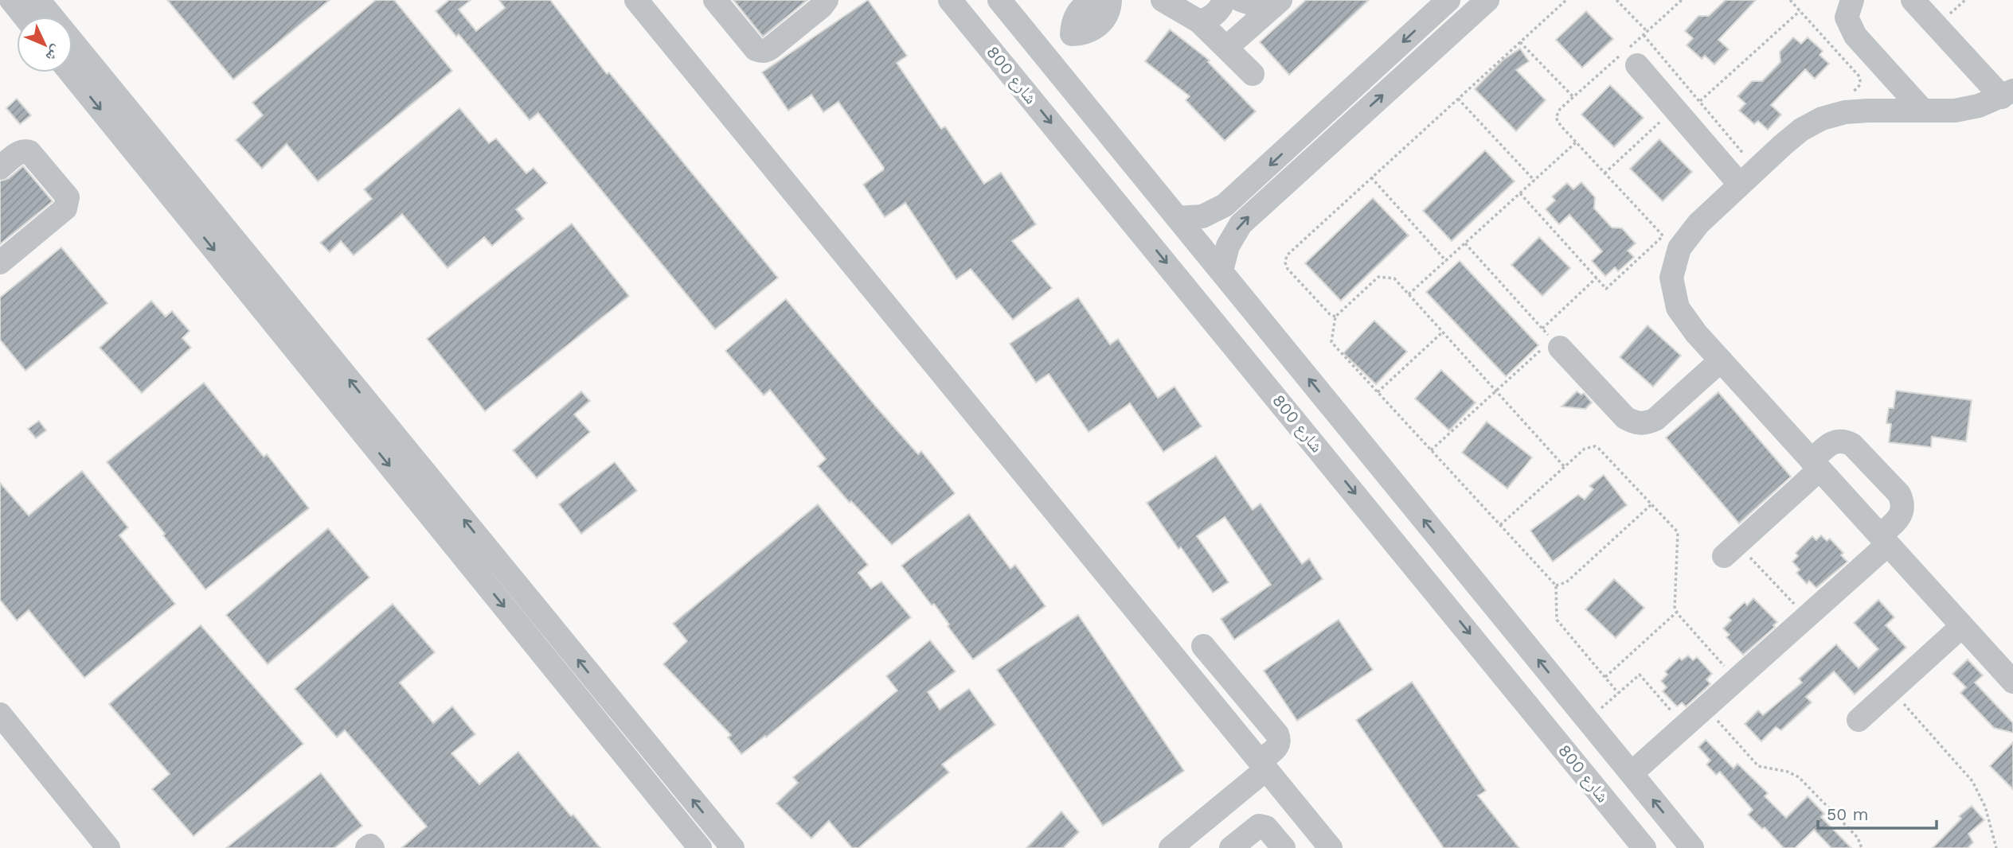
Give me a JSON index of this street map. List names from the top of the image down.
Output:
{
  "streets": {
    "street": ["شارع 800"]
  },
  "scale_bar": "50 m",
  "north": "bottom right"
}
